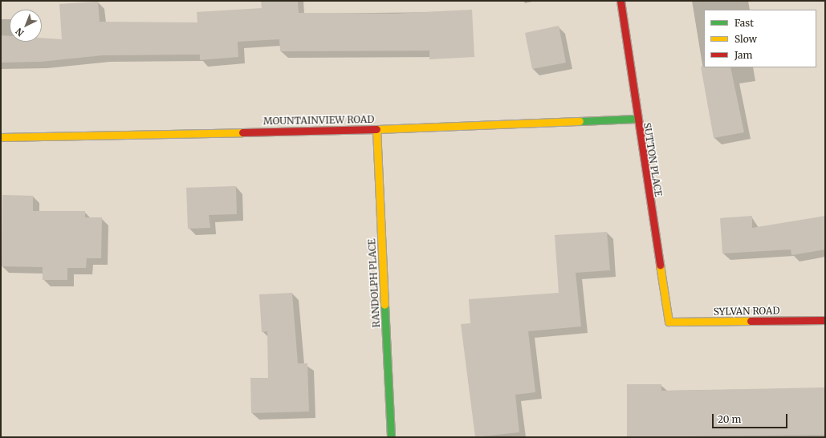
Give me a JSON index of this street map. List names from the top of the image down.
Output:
{
  "streets": {
    "street": [
      "MOUNTAINVIEW ROAD",
      "SUTTON PLACE",
      "RANDOLPH PLACE",
      "SYLVAN ROAD"
    ]
  },
  "crossings": [
    ["MOUNTAINVIEW ROAD", "SUTTON PLACE"],
    ["MOUNTAINVIEW ROAD", "RANDOLPH PLACE"],
    ["SUTTON PLACE", "SYLVAN ROAD"]
  ],
  "legend": ["Fast", "Slow", "Jam"],
  "scale_bar": "20 m",
  "north": "bottom left"
}
